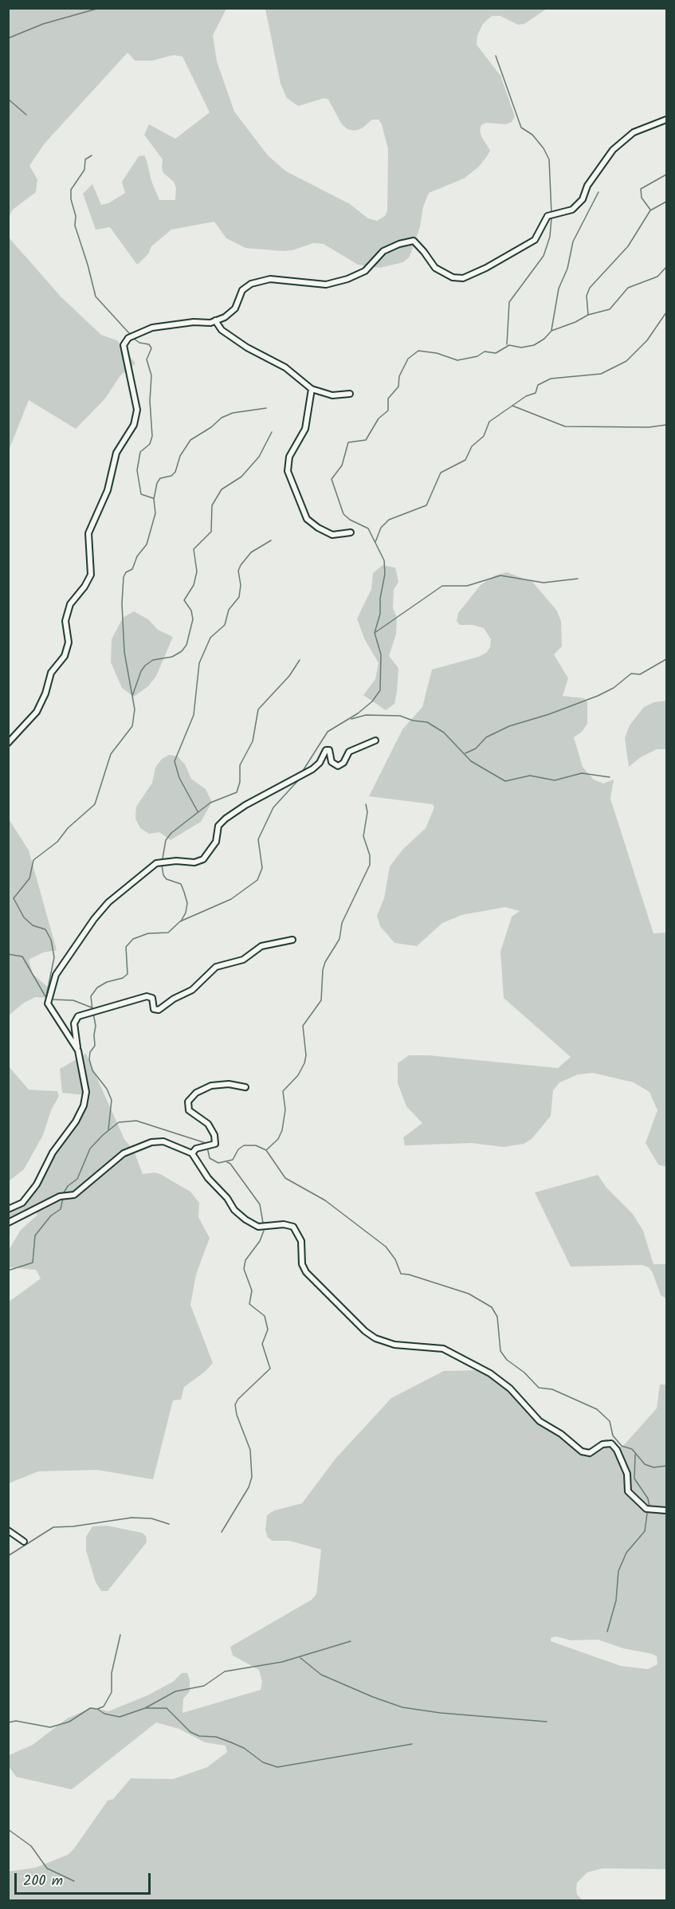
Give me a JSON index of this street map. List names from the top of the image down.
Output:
{
  "scale_bar": "200 m"
}
